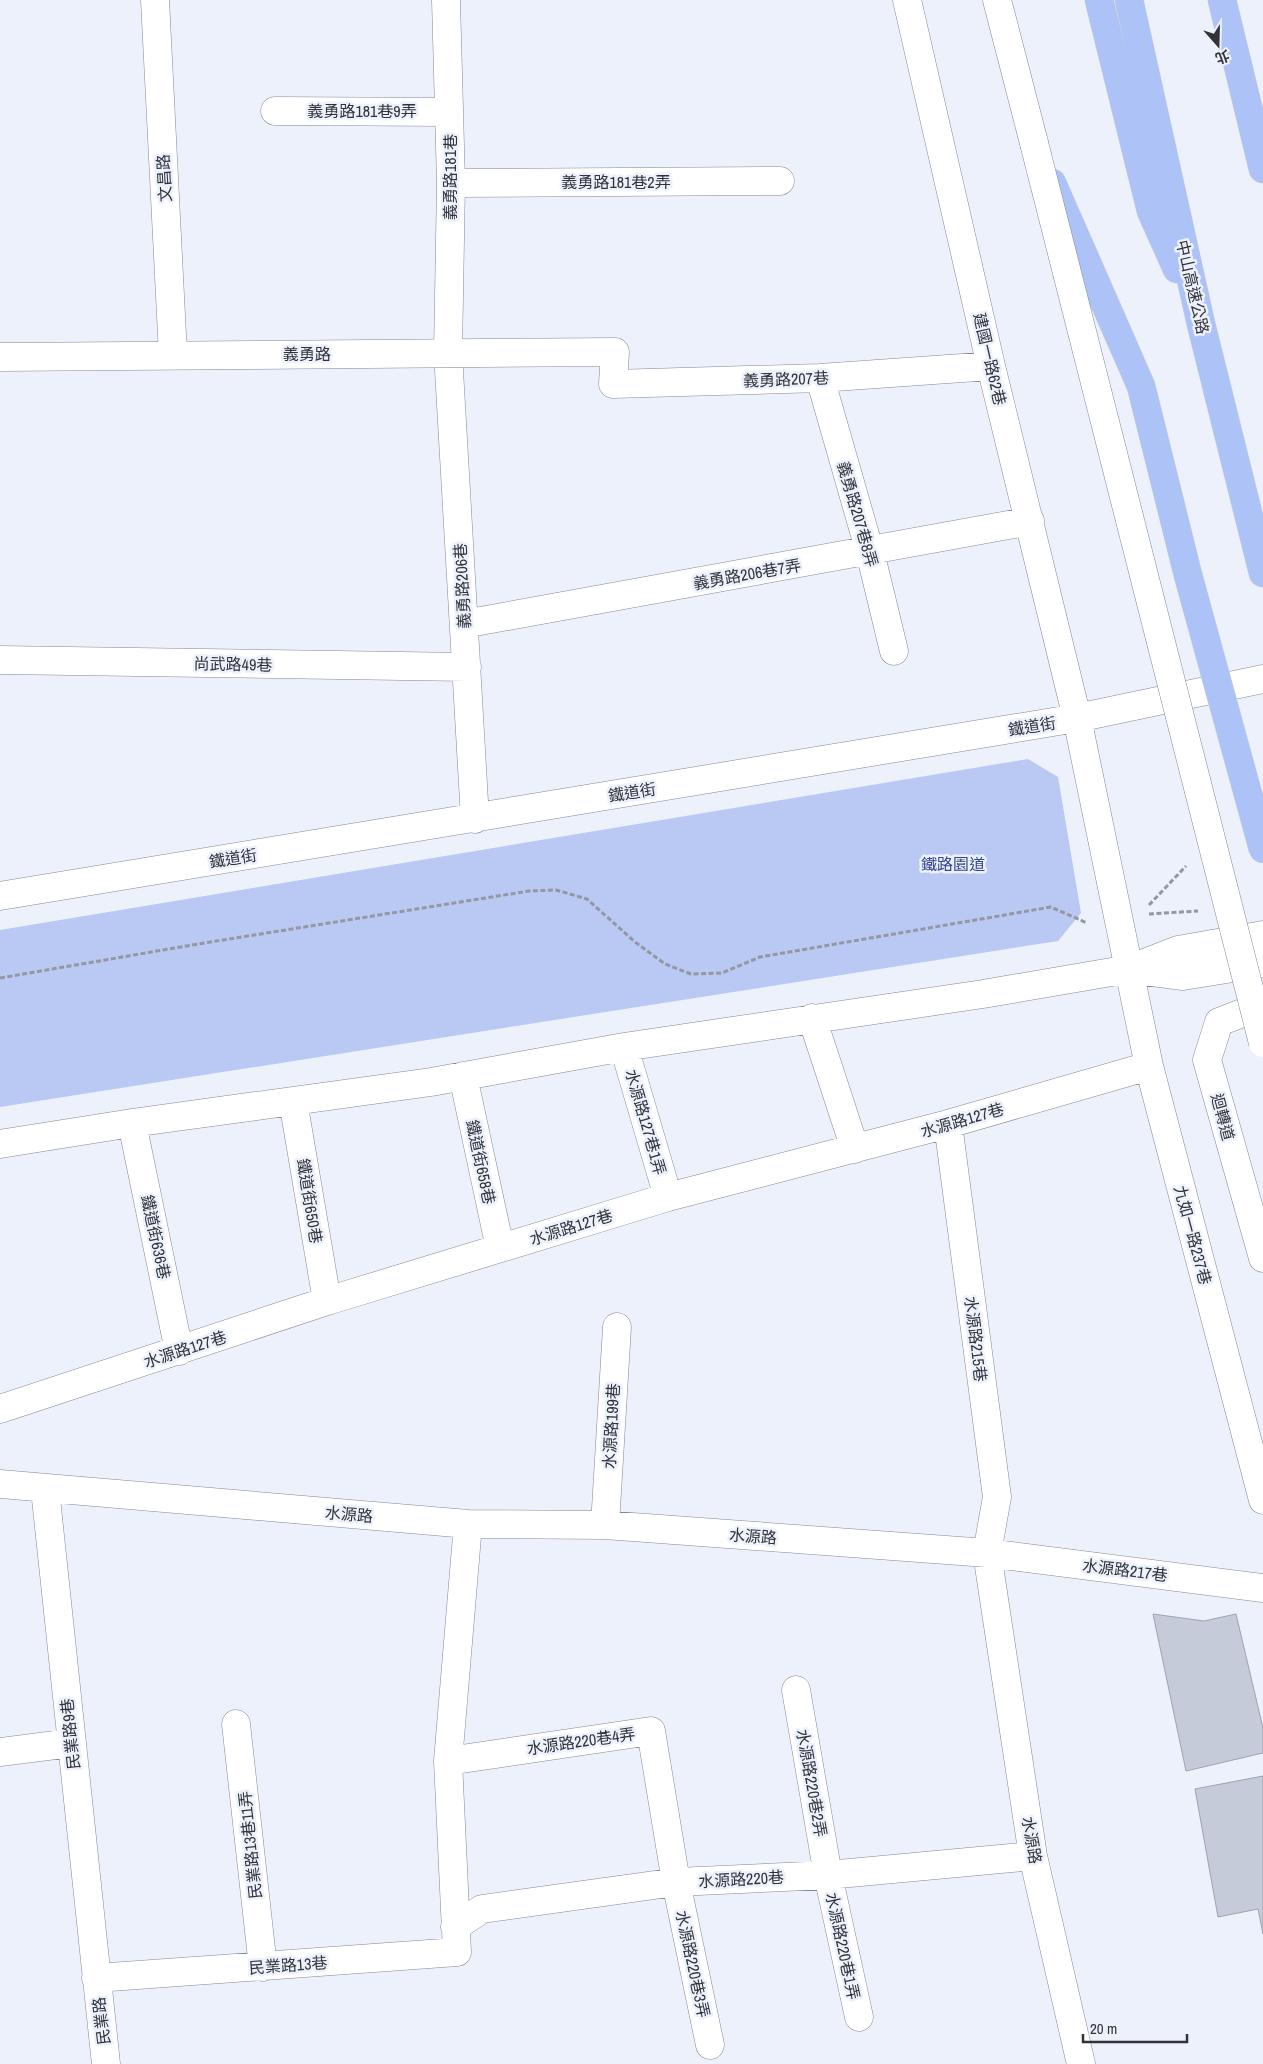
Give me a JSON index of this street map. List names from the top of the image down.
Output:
{
  "streets": {
    "highway": ["中山高速公路"],
    "street": [
      "義勇路181巷9弄",
      "義勇路181巷",
      "文昌路",
      "義勇路181巷2弄",
      "義勇路",
      "建國一路62巷",
      "義勇路207巷",
      "義勇路207巷8弄",
      "義勇路206巷7弄",
      "義勇路206巷",
      "尚武路49巷",
      "鐵道街",
      "迴轉道",
      "水源路127巷",
      "水源路127巷1弄",
      "鐵道街658巷",
      "鐵道街650巷",
      "九如一路237巷",
      "鐵道街636巷",
      "水源路215巷",
      "水源路199巷",
      "水源路",
      "水源路217巷",
      "民業路9巷",
      "水源路220巷4弄",
      "水源路220巷2弄",
      "民業路13巷11弄",
      "水源路220巷",
      "水源路220巷1弄",
      "水源路220巷3弄",
      "民業路13巷",
      "民業路"
    ]
  },
  "crossings": [
    ["義勇路181巷9弄", "義勇路181巷"],
    ["義勇路181巷", "義勇路181巷2弄"],
    ["義勇路181巷", "義勇路"],
    ["義勇路181巷", "義勇路206巷"],
    ["文昌路", "義勇路"],
    ["義勇路", "義勇路207巷"],
    ["義勇路", "義勇路206巷"],
    ["建國一路62巷", "義勇路207巷"],
    ["建國一路62巷", "義勇路206巷7弄"],
    ["建國一路62巷", "鐵道街"],
    ["建國一路62巷", "九如一路237巷"],
    ["義勇路207巷", "義勇路207巷8弄"],
    ["義勇路207巷8弄", "義勇路206巷7弄"],
    ["義勇路206巷7弄", "義勇路206巷"],
    ["義勇路206巷", "尚武路49巷"],
    ["義勇路206巷", "鐵道街"],
    ["水源路127巷", "水源路127巷1弄"],
    ["水源路127巷", "鐵道街658巷"],
    ["水源路127巷", "鐵道街650巷"],
    ["水源路127巷", "九如一路237巷"],
    ["水源路127巷", "鐵道街636巷"],
    ["水源路127巷", "水源路215巷"],
    ["水源路215巷", "水源路"],
    ["水源路215巷", "水源路217巷"],
    ["水源路199巷", "水源路"],
    ["水源路", "水源路217巷"],
    ["水源路", "民業路9巷"],
    ["水源路", "水源路220巷"],
    ["民業路9巷", "民業路13巷"],
    ["民業路9巷", "民業路"],
    ["水源路220巷4弄", "水源路220巷"],
    ["水源路220巷4弄", "水源路220巷3弄"],
    ["水源路220巷2弄", "水源路220巷"],
    ["水源路220巷2弄", "水源路220巷1弄"],
    ["民業路13巷11弄", "民業路13巷"],
    ["水源路220巷", "水源路220巷1弄"],
    ["水源路220巷", "水源路220巷3弄"],
    ["水源路220巷", "民業路13巷"],
    ["民業路13巷", "民業路"]
  ],
  "parks": ["鐵路園道"],
  "scale_bar": "20 m",
  "north": "bottom"
}
